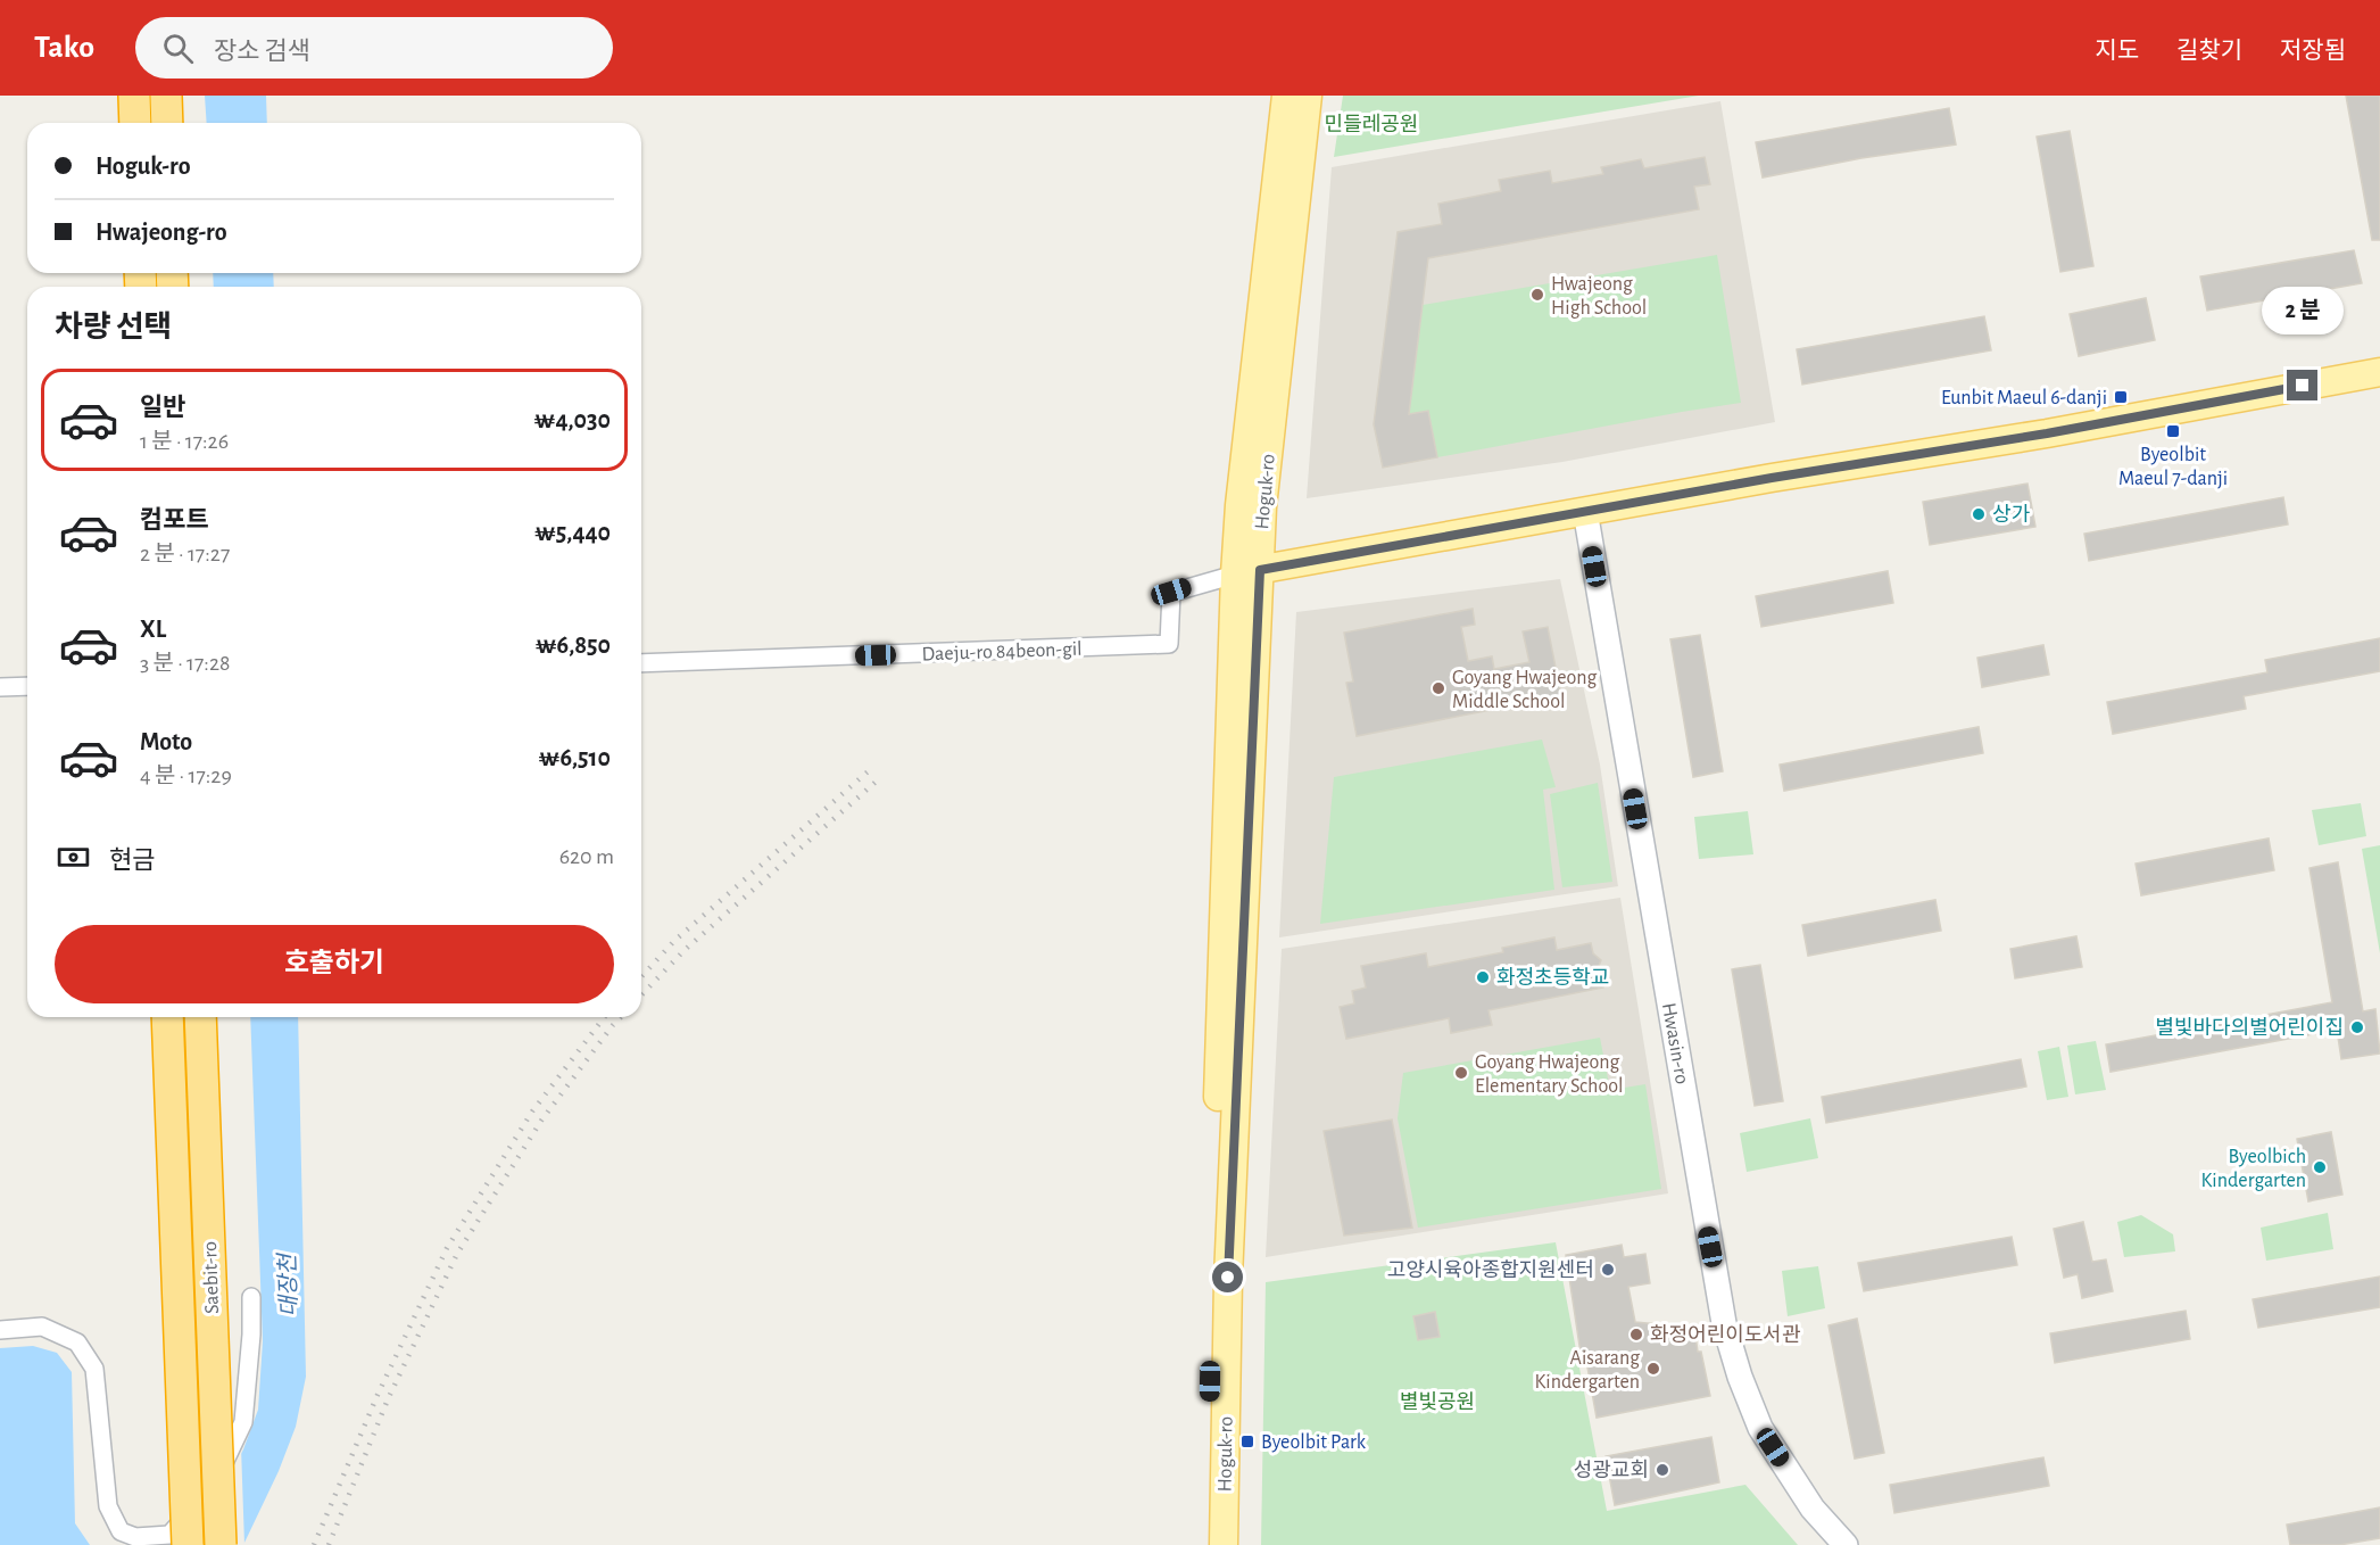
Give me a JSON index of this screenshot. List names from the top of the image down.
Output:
{
  "streets": {
    "highway": ["Saebit-ro"],
    "main road": ["Hoguk-ro", "Hwasin-ro"],
    "street": ["Daeju-ro 84beon-gil"]
  },
  "crossings": [
    ["Hoguk-ro", "Daeju-ro 84beon-gil"]
  ],
  "water": ["대장천"],
  "parks": ["민들레공원", "별빛공원"],
  "places": {
    "other": [
      "Hwajeong High School",
      "상가",
      "Goyang Hwajeong Middle School",
      "화정초등학교",
      "별빛바다의별어린이집",
      "Goyang Hwajeong Elementary School",
      "Byeolbich Kindergarten",
      "고양시육아종합지원센터",
      "화정어린이도서관",
      "Aisarang Kindergarten",
      "성광교회"
    ],
    "transit": ["Eunbit Maeul 6-danji", "Byeolbit Maeul 7-danji", "Byeolbit Park"]
  },
  "page": {
    "header": "Tako",
    "search": "장소 검색",
    "nav": ["지도", "길찾기", "저장됨"],
    "banner": ["Hoguk-ro", "Hwajeong-ro"],
    "bubble": "2 분",
    "heading": "차량 선택",
    "list": [
      {
        "name": "일반",
        "note": "1 분 · 17:26",
        "value": "₩4,030"
      },
      {
        "name": "컴포트",
        "note": "2 분 · 17:27",
        "value": "₩5,440"
      },
      {
        "name": "XL",
        "note": "3 분 · 17:28",
        "value": "₩6,850"
      },
      {
        "name": "Moto",
        "note": "4 분 · 17:29",
        "value": "₩6,510"
      }
    ],
    "pay": ["현금", "620 m"],
    "buttons": "호출하기"
  }
}
